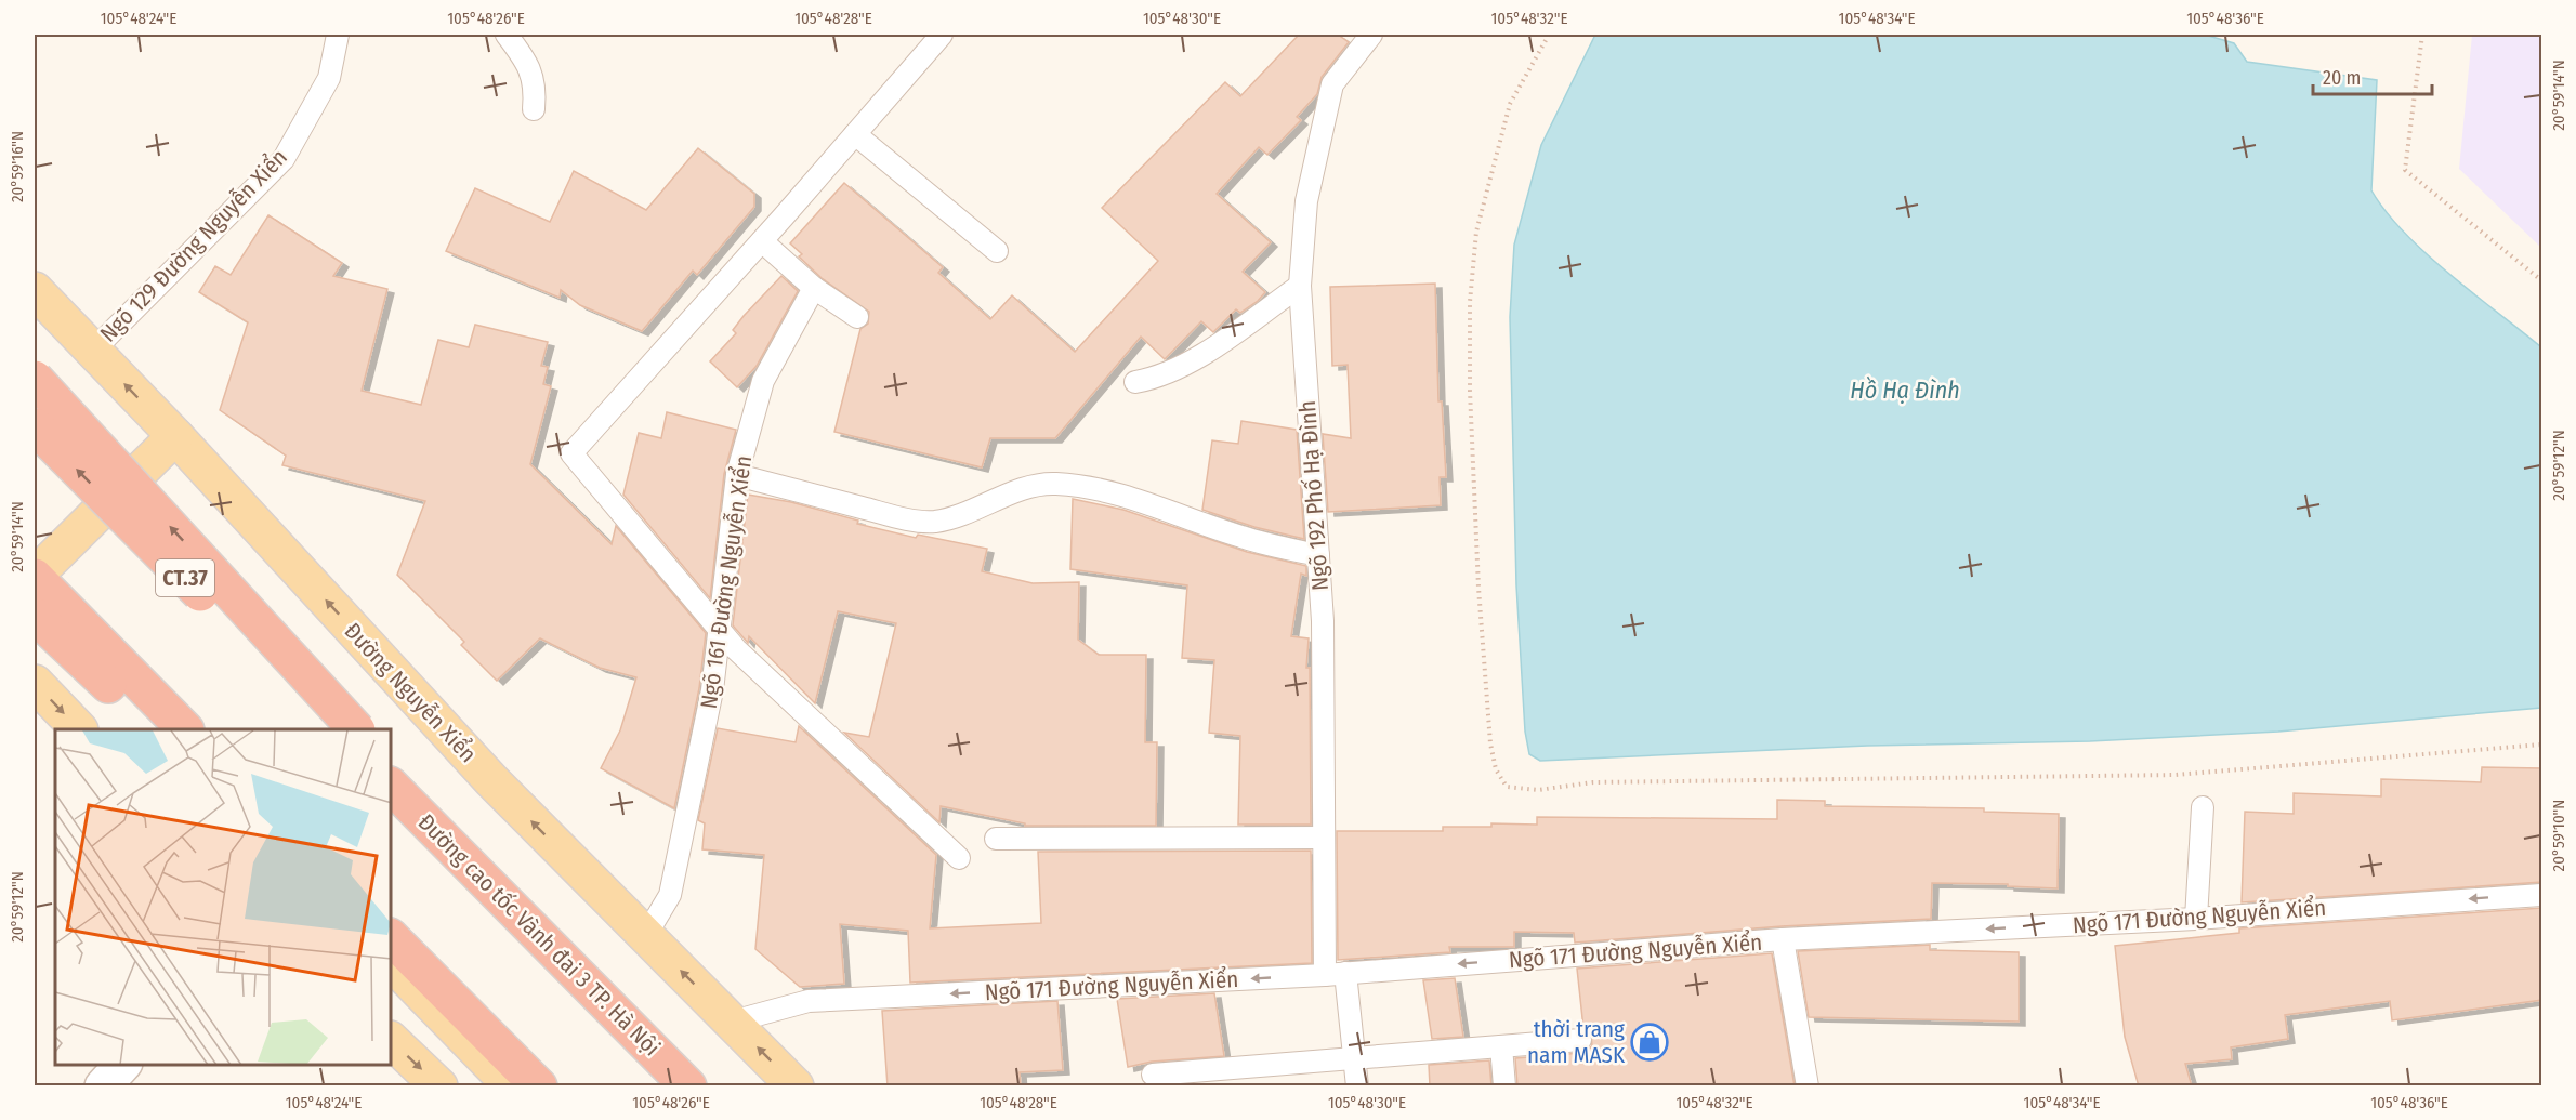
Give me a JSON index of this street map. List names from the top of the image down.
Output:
{
  "streets": {
    "highway": ["CT.37", "Đường cao tốc Vành đai 3 TP. Hà Nội"],
    "main road": ["Đường Nguyễn Xiển"],
    "lane": [
      "Ngõ 129 Đường Nguyễn Xiển",
      "Ngõ 192 Phố Hạ Đình",
      "Ngõ 161 Đường Nguyễn Xiển",
      "Ngõ 171 Đường Nguyễn Xiển"
    ]
  },
  "crossings": [
    ["Ngõ 129 Đường Nguyễn Xiển", "Đường Nguyễn Xiển"],
    ["Ngõ 192 Phố Hạ Đình", "Ngõ 171 Đường Nguyễn Xiển"],
    ["Ngõ 161 Đường Nguyễn Xiển", "Đường Nguyễn Xiển"],
    ["Đường Nguyễn Xiển", "Ngõ 171 Đường Nguyễn Xiển"]
  ],
  "water": ["Hồ Hạ Đình"],
  "places": {
    "shop": ["thời trang nam MASK"]
  },
  "scale_bar": "20 m",
  "coordinates": [
    "105°48'24\"E",
    "105°48'26\"E",
    "105°48'28\"E",
    "105°48'30\"E",
    "105°48'32\"E",
    "105°48'34\"E",
    "105°48'36\"E",
    "20°59'14\"N",
    "20°59'16\"N",
    "20°59'12\"N",
    "20°59'10\"N"
  ]
}
